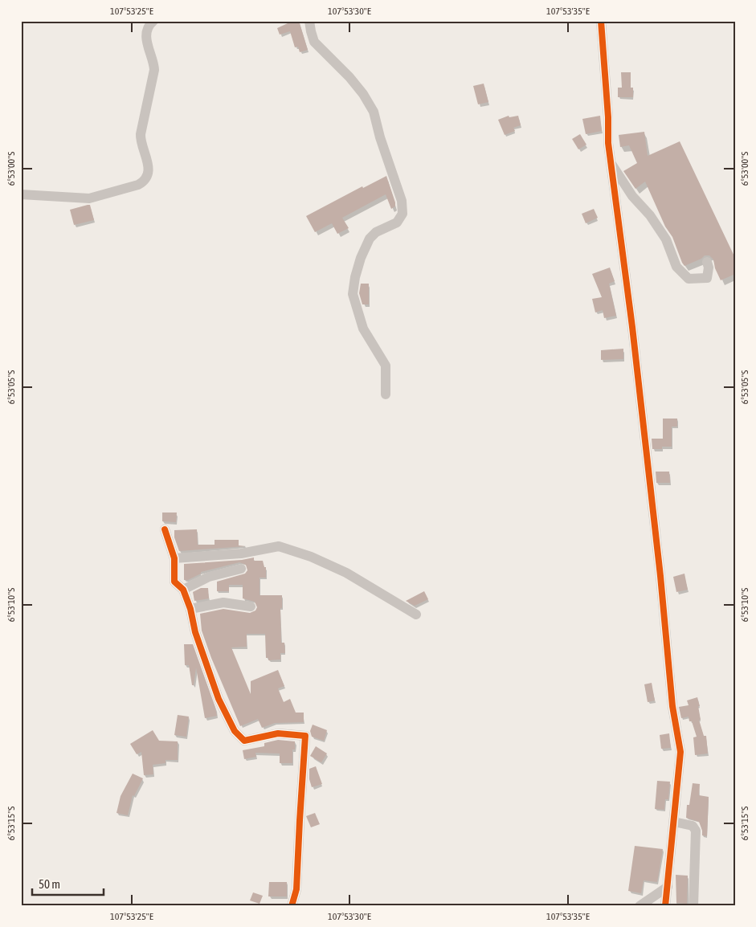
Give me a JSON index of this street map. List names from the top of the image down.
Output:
{
  "scale_bar": "50 m",
  "coordinates": [
    "107°53'25\"E",
    "107°53'30\"E",
    "107°53'35\"E",
    "6°53'00\"S",
    "6°53'05\"S",
    "6°53'10\"S",
    "6°53'15\"S"
  ]
}
